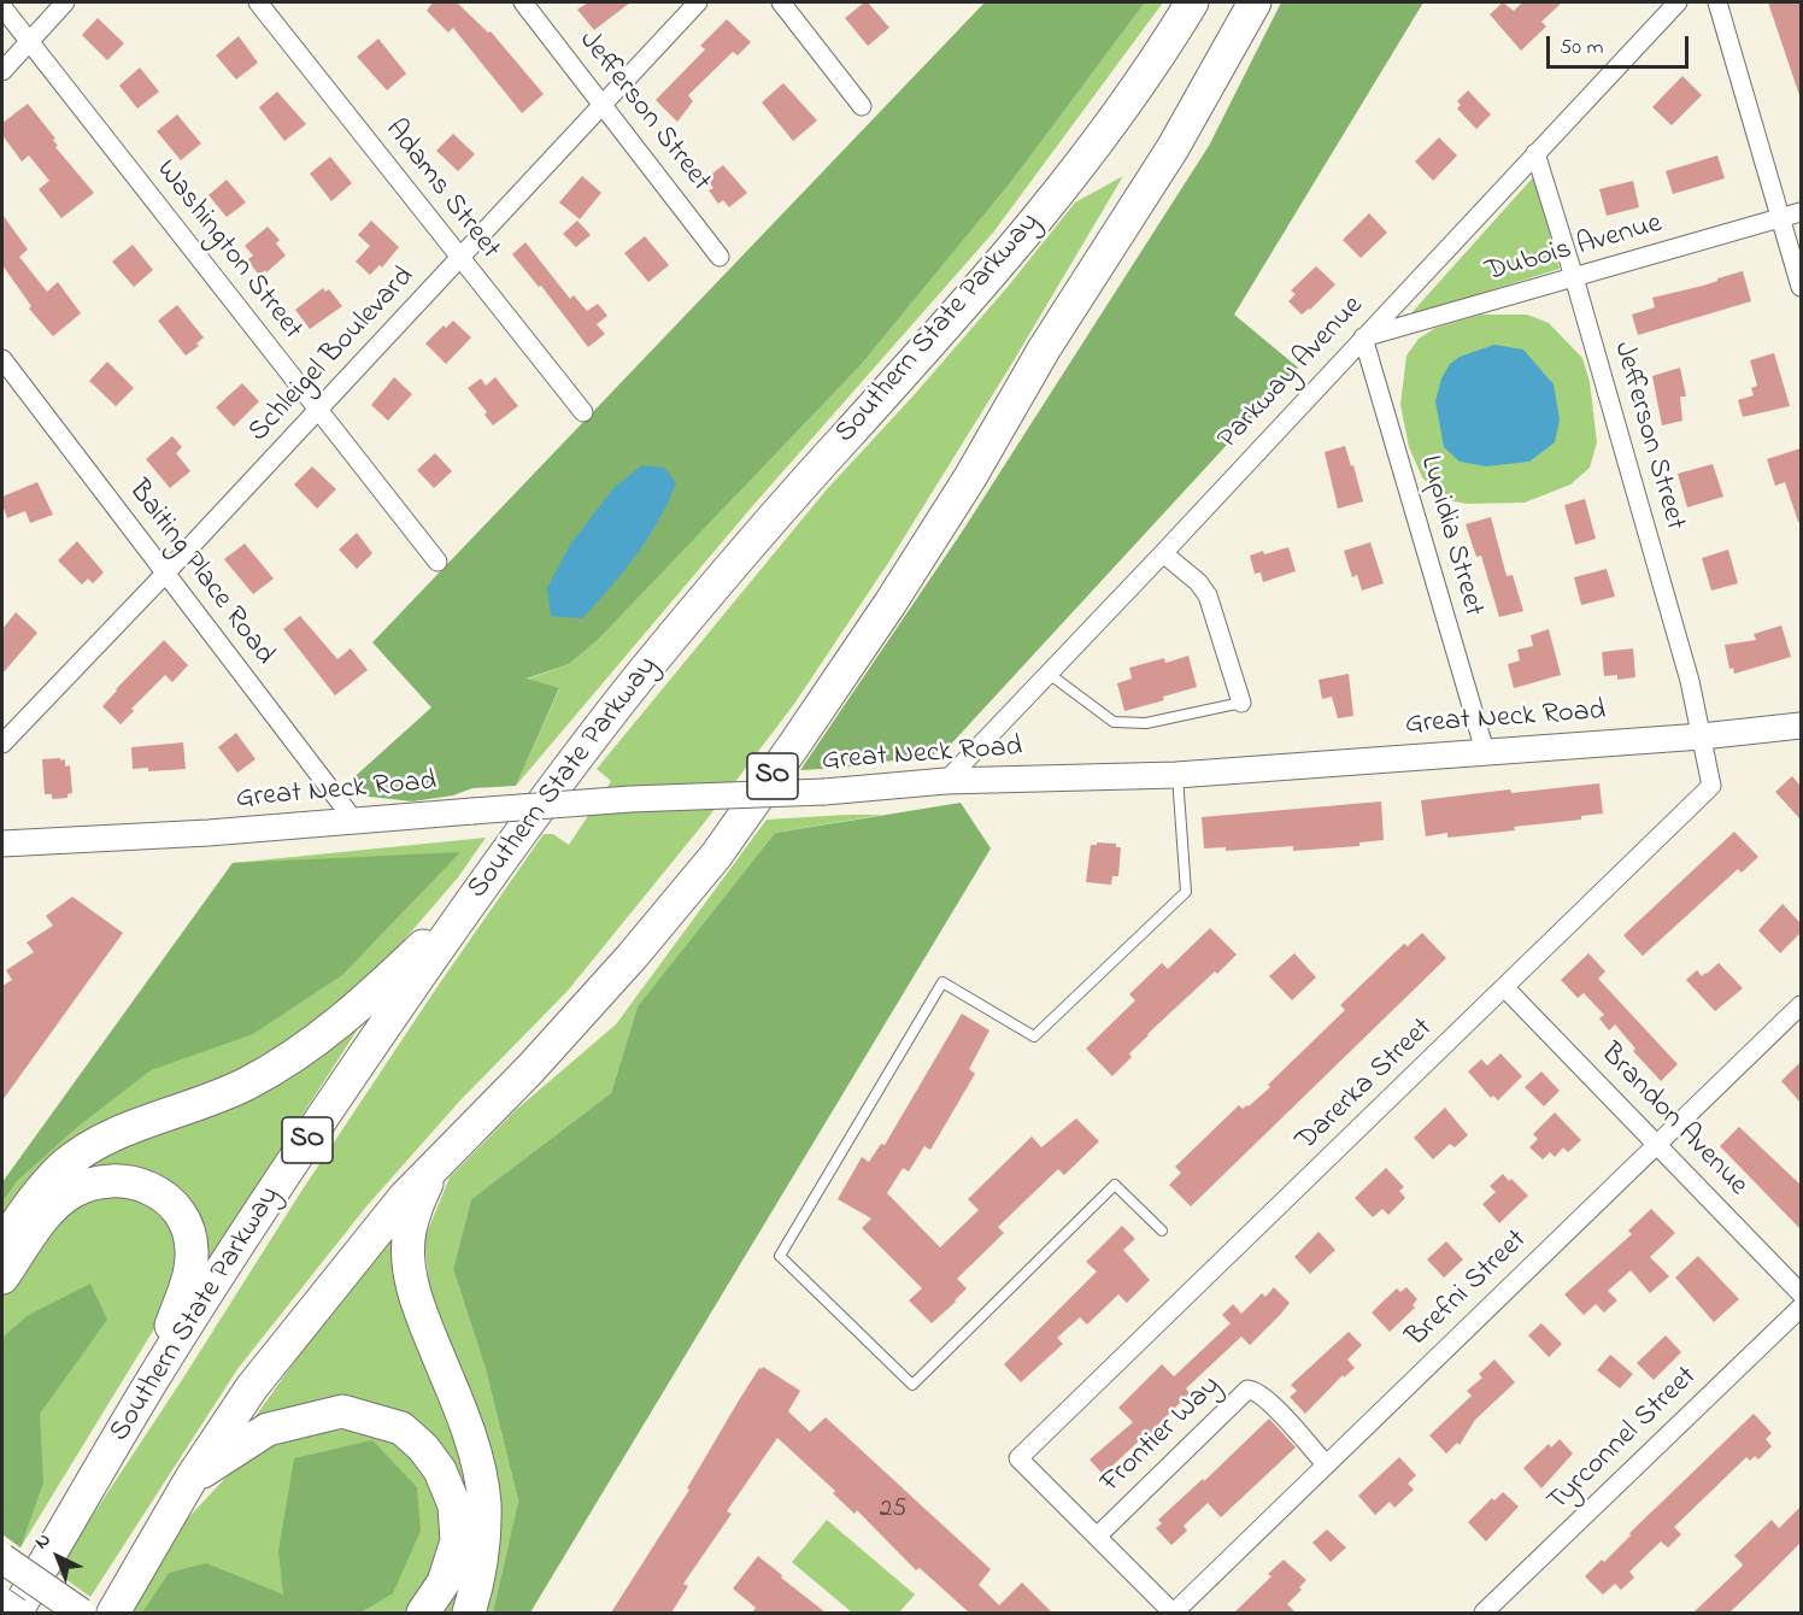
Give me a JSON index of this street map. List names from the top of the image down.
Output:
{
  "streets": {
    "highway": ["Southern State Parkway", "SO"],
    "main road": ["Great Neck Road"],
    "street": [
      "Jefferson Street",
      "Adams Street",
      "Dubois Avenue",
      "Washington Street",
      "Schleigel Boulevard",
      "Parkway Avenue",
      "Lupidia Street",
      "Baiting Place Road",
      "Darerka Street",
      "Brandon Avenue",
      "Brefni Street",
      "Frontier Way",
      "Tyrconnel Street"
    ]
  },
  "crossings": [
    ["Jefferson Street", "Dubois Avenue"],
    ["Jefferson Street", "Schleigel Boulevard"],
    ["Jefferson Street", "Parkway Avenue"],
    ["Jefferson Street", "Great Neck Road"],
    ["Jefferson Street", "Darerka Street"],
    ["Adams Street", "Schleigel Boulevard"],
    ["Dubois Avenue", "Parkway Avenue"],
    ["Dubois Avenue", "Lupidia Street"],
    ["Washington Street", "Schleigel Boulevard"],
    ["Schleigel Boulevard", "Baiting Place Road"],
    ["Parkway Avenue", "Lupidia Street"],
    ["Parkway Avenue", "Great Neck Road"],
    ["Lupidia Street", "Great Neck Road"],
    ["Baiting Place Road", "Great Neck Road"],
    ["Great Neck Road", "Darerka Street"],
    ["Darerka Street", "Brandon Avenue"],
    ["Darerka Street", "Frontier Way"],
    ["Brandon Avenue", "Brefni Street"],
    ["Brefni Street", "Frontier Way"]
  ],
  "house_numbers": ["25"],
  "scale_bar": "50 m",
  "north": "top left"
}
